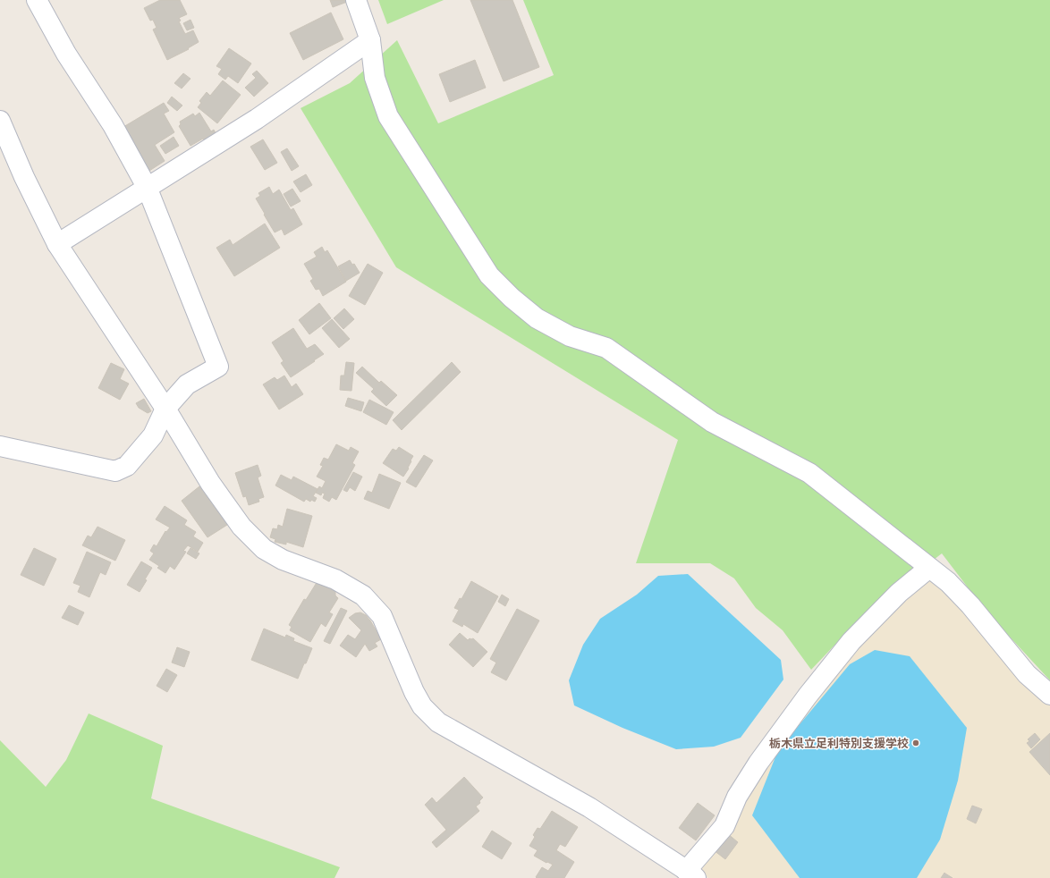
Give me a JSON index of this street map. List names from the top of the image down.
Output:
{
  "places": ["栃木県立足利特別支援学校"]
}
